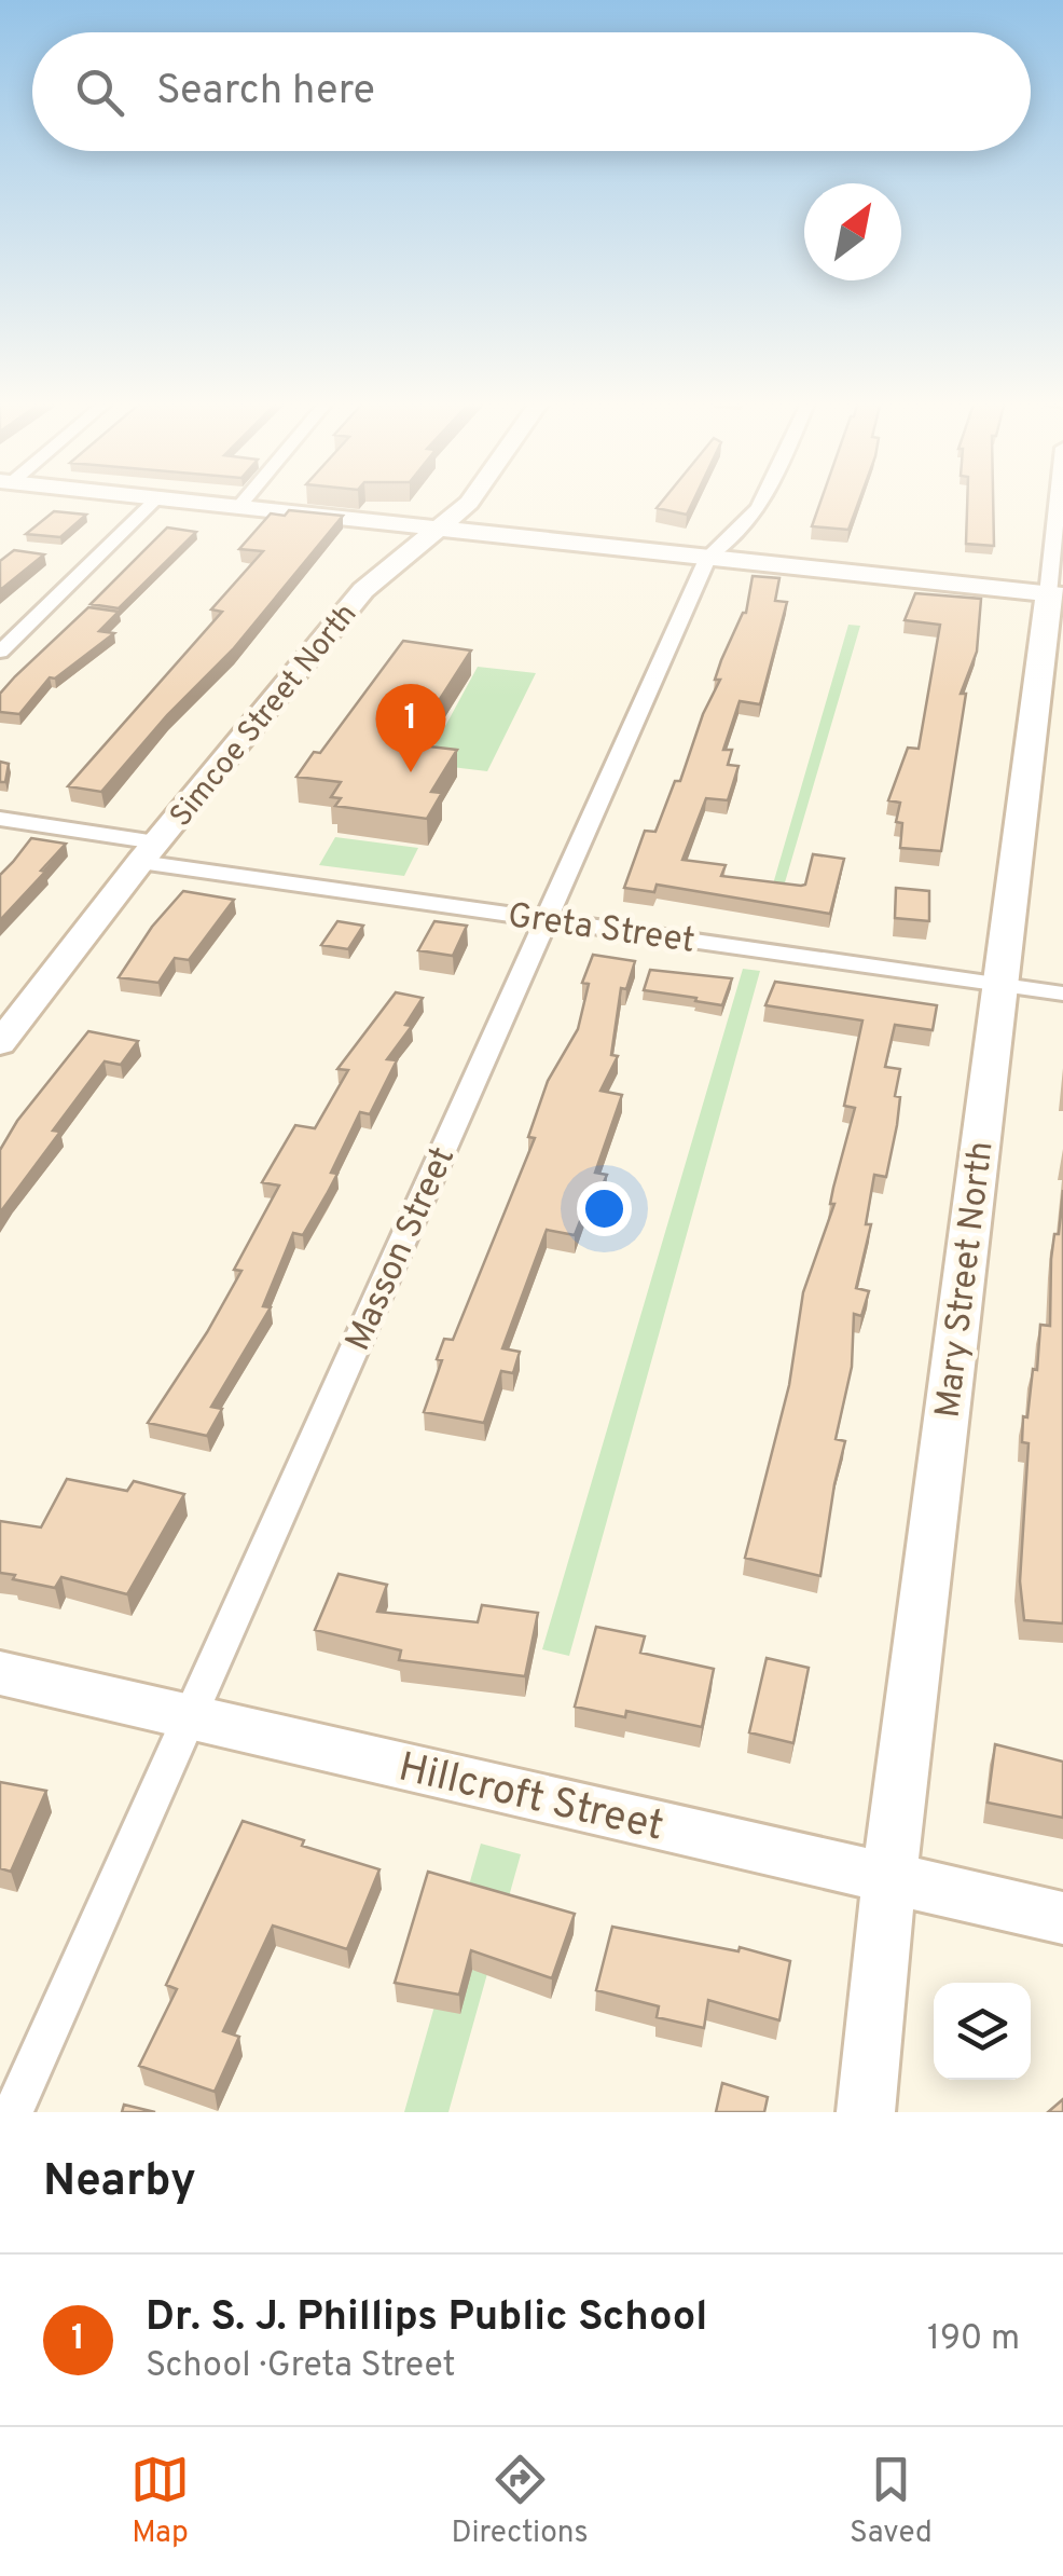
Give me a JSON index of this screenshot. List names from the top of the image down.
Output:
{
  "streets": {
    "main road": ["Simcoe Street North", "Mary Street North", "Hillcroft Street"],
    "street": ["Greta Street", "Masson Street"]
  },
  "crossings": [
    ["Simcoe Street North", "Greta Street"],
    ["Greta Street", "Masson Street"],
    ["Greta Street", "Mary Street North"],
    ["Masson Street", "Hillcroft Street"],
    ["Mary Street North", "Hillcroft Street"]
  ],
  "north": "top right",
  "page": {
    "search": "Search here",
    "pins": "1",
    "heading": "Nearby",
    "list": [
      {
        "mark": "1",
        "name": "Dr. S. J. Phillips Public School",
        "note": "School · Greta Street",
        "value": "190 m"
      }
    ],
    "nav": ["Map", "Directions", "Saved"]
  }
}
